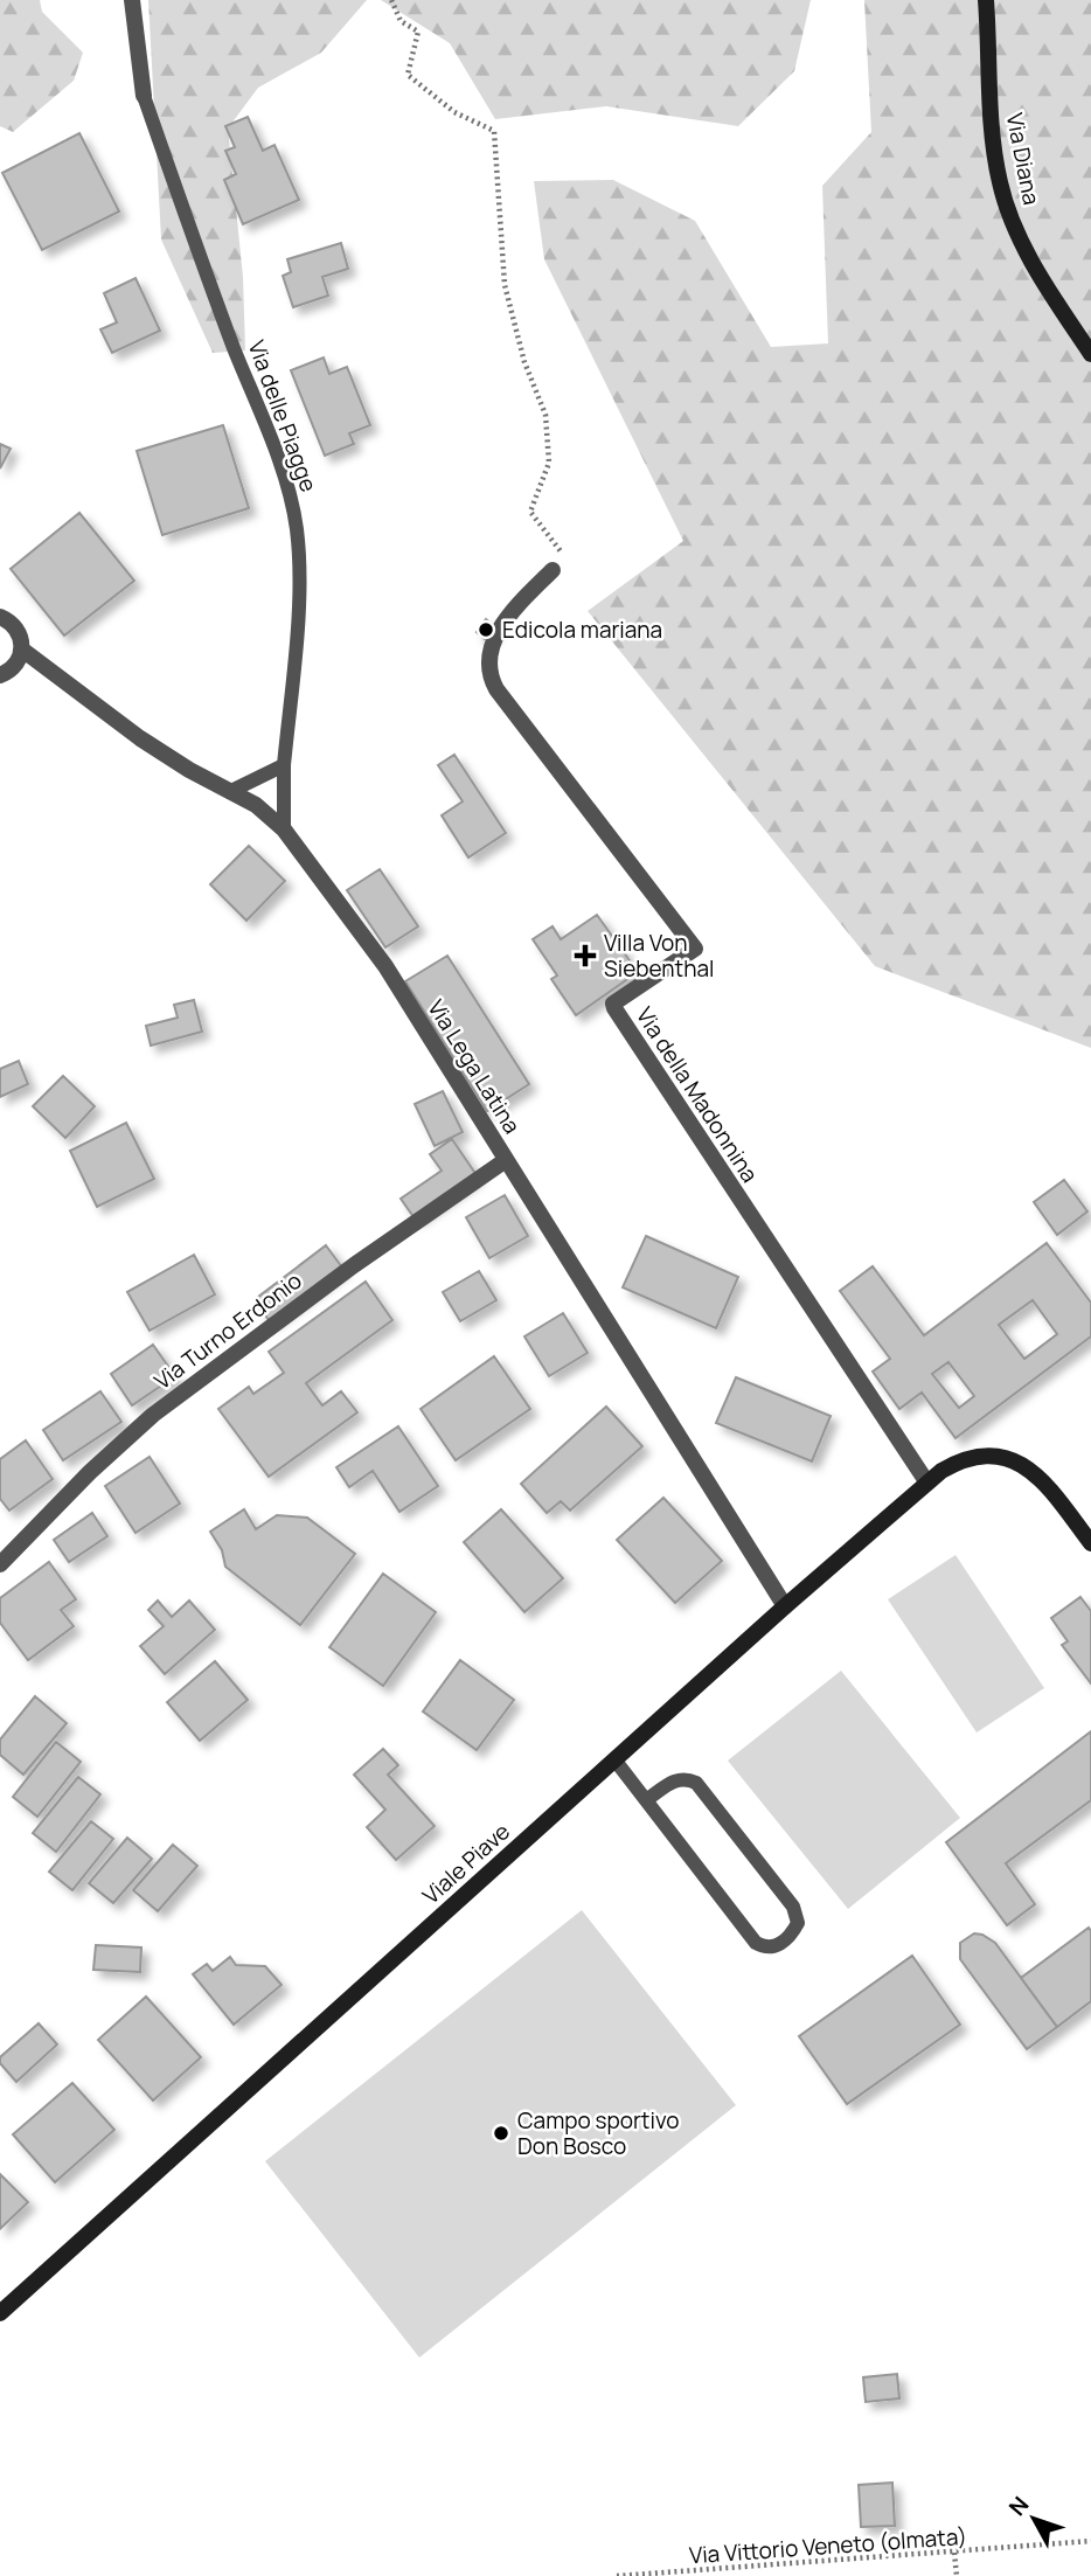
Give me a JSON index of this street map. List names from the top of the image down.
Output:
{
  "streets": {
    "street": [
      "Via Diana",
      "Via Lega Latina",
      "Via della Madonnina",
      "Via Turno Erdonio",
      "Viale Piave"
    ],
    "lane": ["Via delle Piagge"],
    "path": ["Via Vittorio Veneto (olmata)"]
  },
  "crossings": [
    ["Via delle Piagge", "Via Lega Latina"],
    ["Via Lega Latina", "Via Turno Erdonio"],
    ["Via Lega Latina", "Viale Piave"],
    ["Via della Madonnina", "Viale Piave"]
  ],
  "places": {
    "other": ["Edicola mariana", "Campo sportivo Don Bosco"],
    "health": ["Villa Von Siebenthal"]
  },
  "north": "top left"
}
